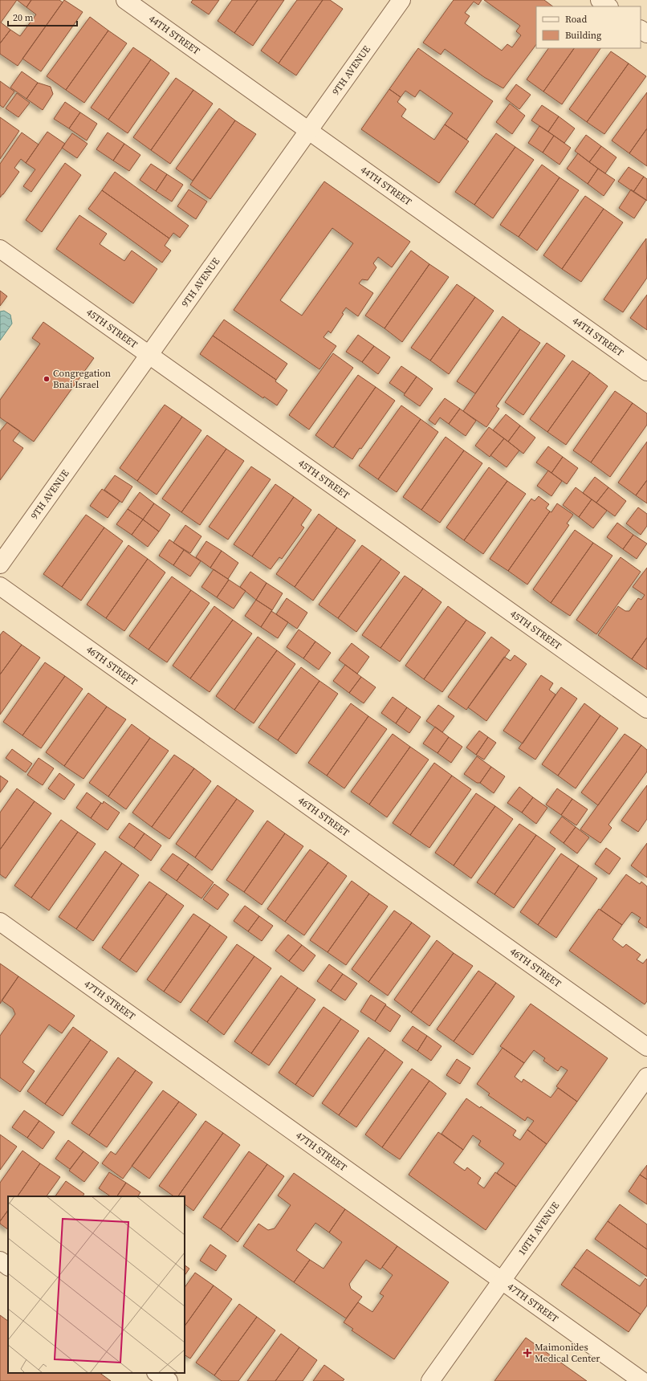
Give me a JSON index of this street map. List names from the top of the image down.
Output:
{
  "streets": {
    "street": [
      "44TH STREET",
      "9TH AVENUE",
      "45TH STREET",
      "46TH STREET",
      "47TH STREET",
      "10TH AVENUE"
    ]
  },
  "crossings": [
    ["44TH STREET", "9TH AVENUE"],
    ["9TH AVENUE", "45TH STREET"],
    ["47TH STREET", "10TH AVENUE"]
  ],
  "places": {
    "other": ["Congregation Bnai Israel"],
    "health": ["Maimonides Medical Center"]
  },
  "legend": ["Road", "Building"],
  "scale_bar": "20 m"
}
